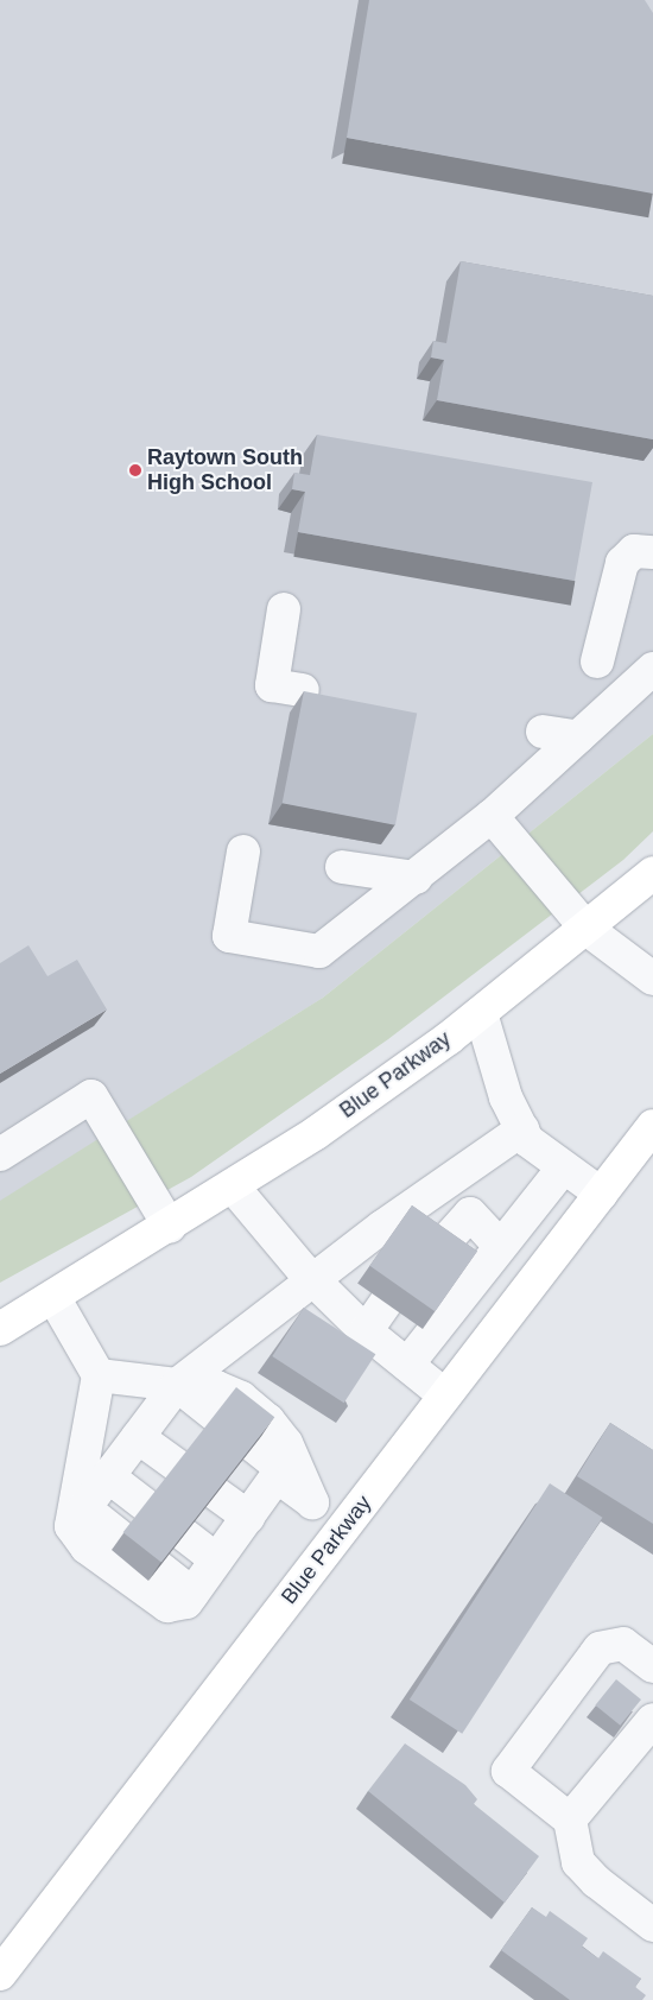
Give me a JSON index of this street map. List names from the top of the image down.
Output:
{
  "streets": {
    "highway": ["Blue Parkway"]
  },
  "places": ["Raytown South High School"]
}
